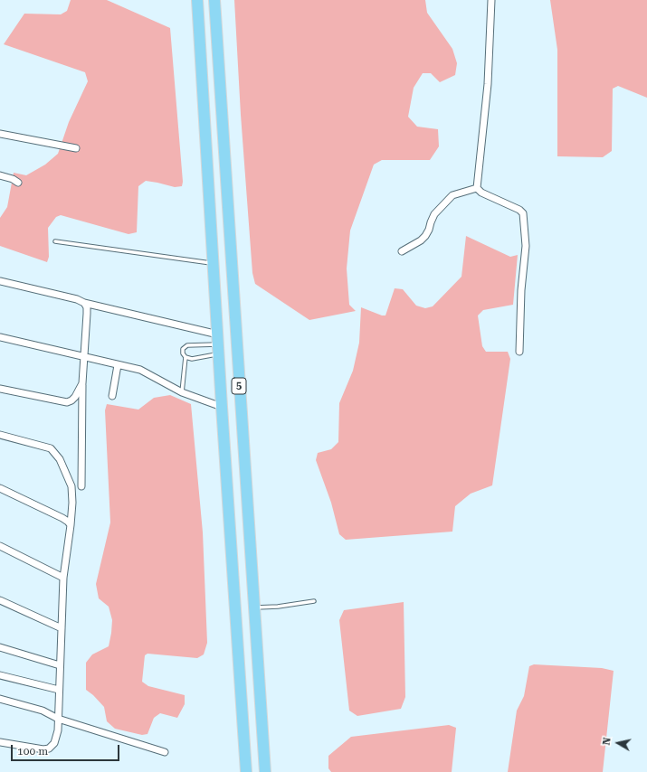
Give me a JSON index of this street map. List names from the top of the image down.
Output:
{
  "streets": {
    "highway": ["5"]
  },
  "scale_bar": "100 m",
  "north": "left"
}
